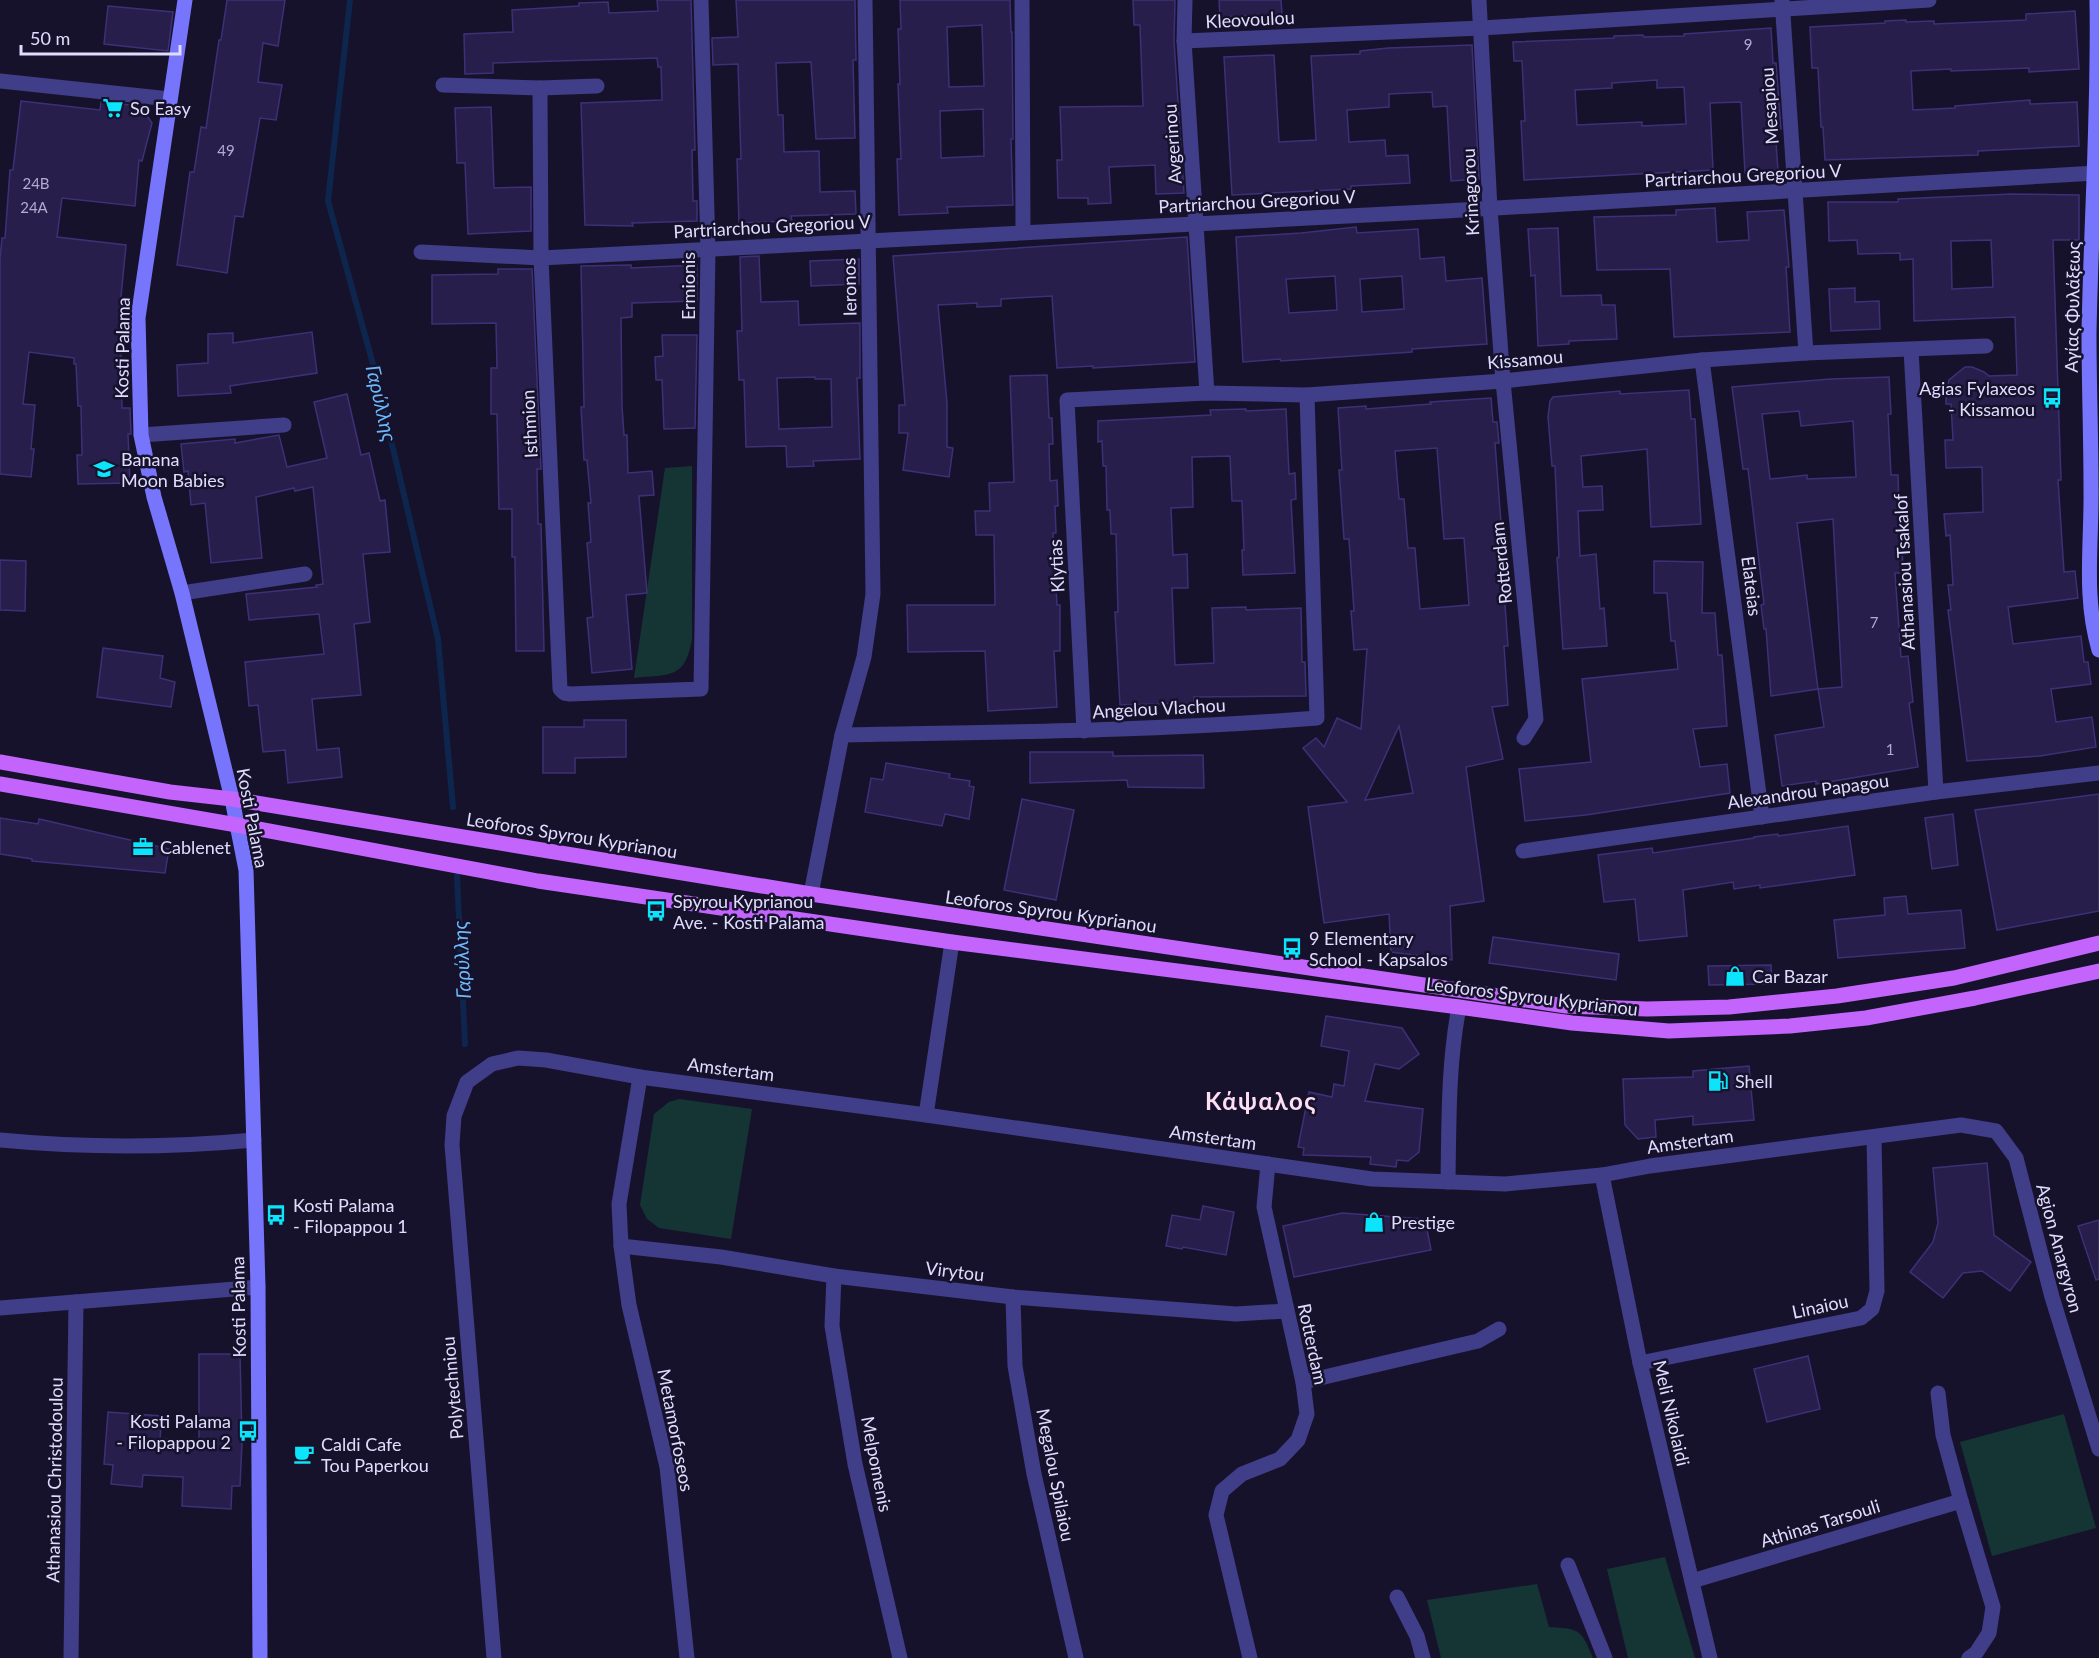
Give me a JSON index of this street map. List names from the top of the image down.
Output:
{
  "streets": {
    "main road": ["Leoforos Spyrou Kyprianou"],
    "street": [
      "Kleovoulou",
      "Mesapiou",
      "Avgerinou",
      "Partriarchou Gregoriou V",
      "Krinagorou",
      "Ermionis",
      "Ieronos",
      "Αγίας Φυλάξεως",
      "Kosti Palama",
      "Kissamou",
      "Isthmion",
      "Rotterdam",
      "Klytias",
      "Athanasiou Tsakalof",
      "Elateias",
      "Angelou Vlachou",
      "Alexandrou Papagou",
      "Amstertam",
      "Agion Anargyron",
      "Virytou",
      "Linaiou",
      "Polytechniou",
      "Meli Nikolaidi",
      "Metamorfoseos",
      "Melpomenis",
      "Megalou Spilaiou",
      "Athanasiou Christodoulou",
      "Athinas Tarsouli"
    ]
  },
  "crossings": [
    ["Kleovoulou", "Mesapiou"],
    ["Kleovoulou", "Avgerinou"],
    ["Kleovoulou", "Krinagorou"],
    ["Mesapiou", "Partriarchou Gregoriou V"],
    ["Mesapiou", "Kissamou"],
    ["Avgerinou", "Partriarchou Gregoriou V"],
    ["Avgerinou", "Kissamou"],
    ["Partriarchou Gregoriou V", "Krinagorou"],
    ["Partriarchou Gregoriou V", "Ermionis"],
    ["Partriarchou Gregoriou V", "Ieronos"],
    ["Partriarchou Gregoriou V", "Αγίας Φυλάξεως"],
    ["Partriarchou Gregoriou V", "Isthmion"],
    ["Krinagorou", "Kissamou"],
    ["Krinagorou", "Rotterdam"],
    ["Ermionis", "Isthmion"],
    ["Ieronos", "Angelou Vlachou"],
    ["Kosti Palama", "Leoforos Spyrou Kyprianou"],
    ["Kissamou", "Rotterdam"],
    ["Kissamou", "Klytias"],
    ["Kissamou", "Athanasiou Tsakalof"],
    ["Kissamou", "Elateias"],
    ["Kissamou", "Angelou Vlachou"],
    ["Rotterdam", "Amstertam"],
    ["Rotterdam", "Virytou"],
    ["Klytias", "Angelou Vlachou"],
    ["Athanasiou Tsakalof", "Alexandrou Papagou"],
    ["Elateias", "Alexandrou Papagou"],
    ["Amstertam", "Agion Anargyron"],
    ["Amstertam", "Linaiou"],
    ["Amstertam", "Polytechniou"],
    ["Amstertam", "Meli Nikolaidi"],
    ["Amstertam", "Metamorfoseos"],
    ["Virytou", "Metamorfoseos"],
    ["Virytou", "Melpomenis"],
    ["Virytou", "Megalou Spilaiou"],
    ["Linaiou", "Meli Nikolaidi"],
    ["Meli Nikolaidi", "Athinas Tarsouli"]
  ],
  "districts": ["Κάψαλος"],
  "water": ["Γαρύλλης"],
  "places": {
    "supermarket": ["So Easy"],
    "bus stop": [
      "Agias Fylaxeos - Kissamou",
      "Spyrou Kyprianou Ave. - Kosti Palama",
      "9 Elementary School - Kapsalos",
      "Kosti Palama - Filopappou 1",
      "Kosti Palama - Filopappou 2"
    ],
    "school or university": ["Banana Moon Babies"],
    "office": ["Cablenet"],
    "shop": ["Car Bazar", "Prestige"],
    "fuel station": ["Shell"],
    "cafe": ["Caldi Cafe Tou Paperkou"]
  },
  "house_numbers": [
    "9",
    "49",
    "24B",
    "24A",
    "7",
    "1"
  ],
  "scale_bar": "50 m"
}
